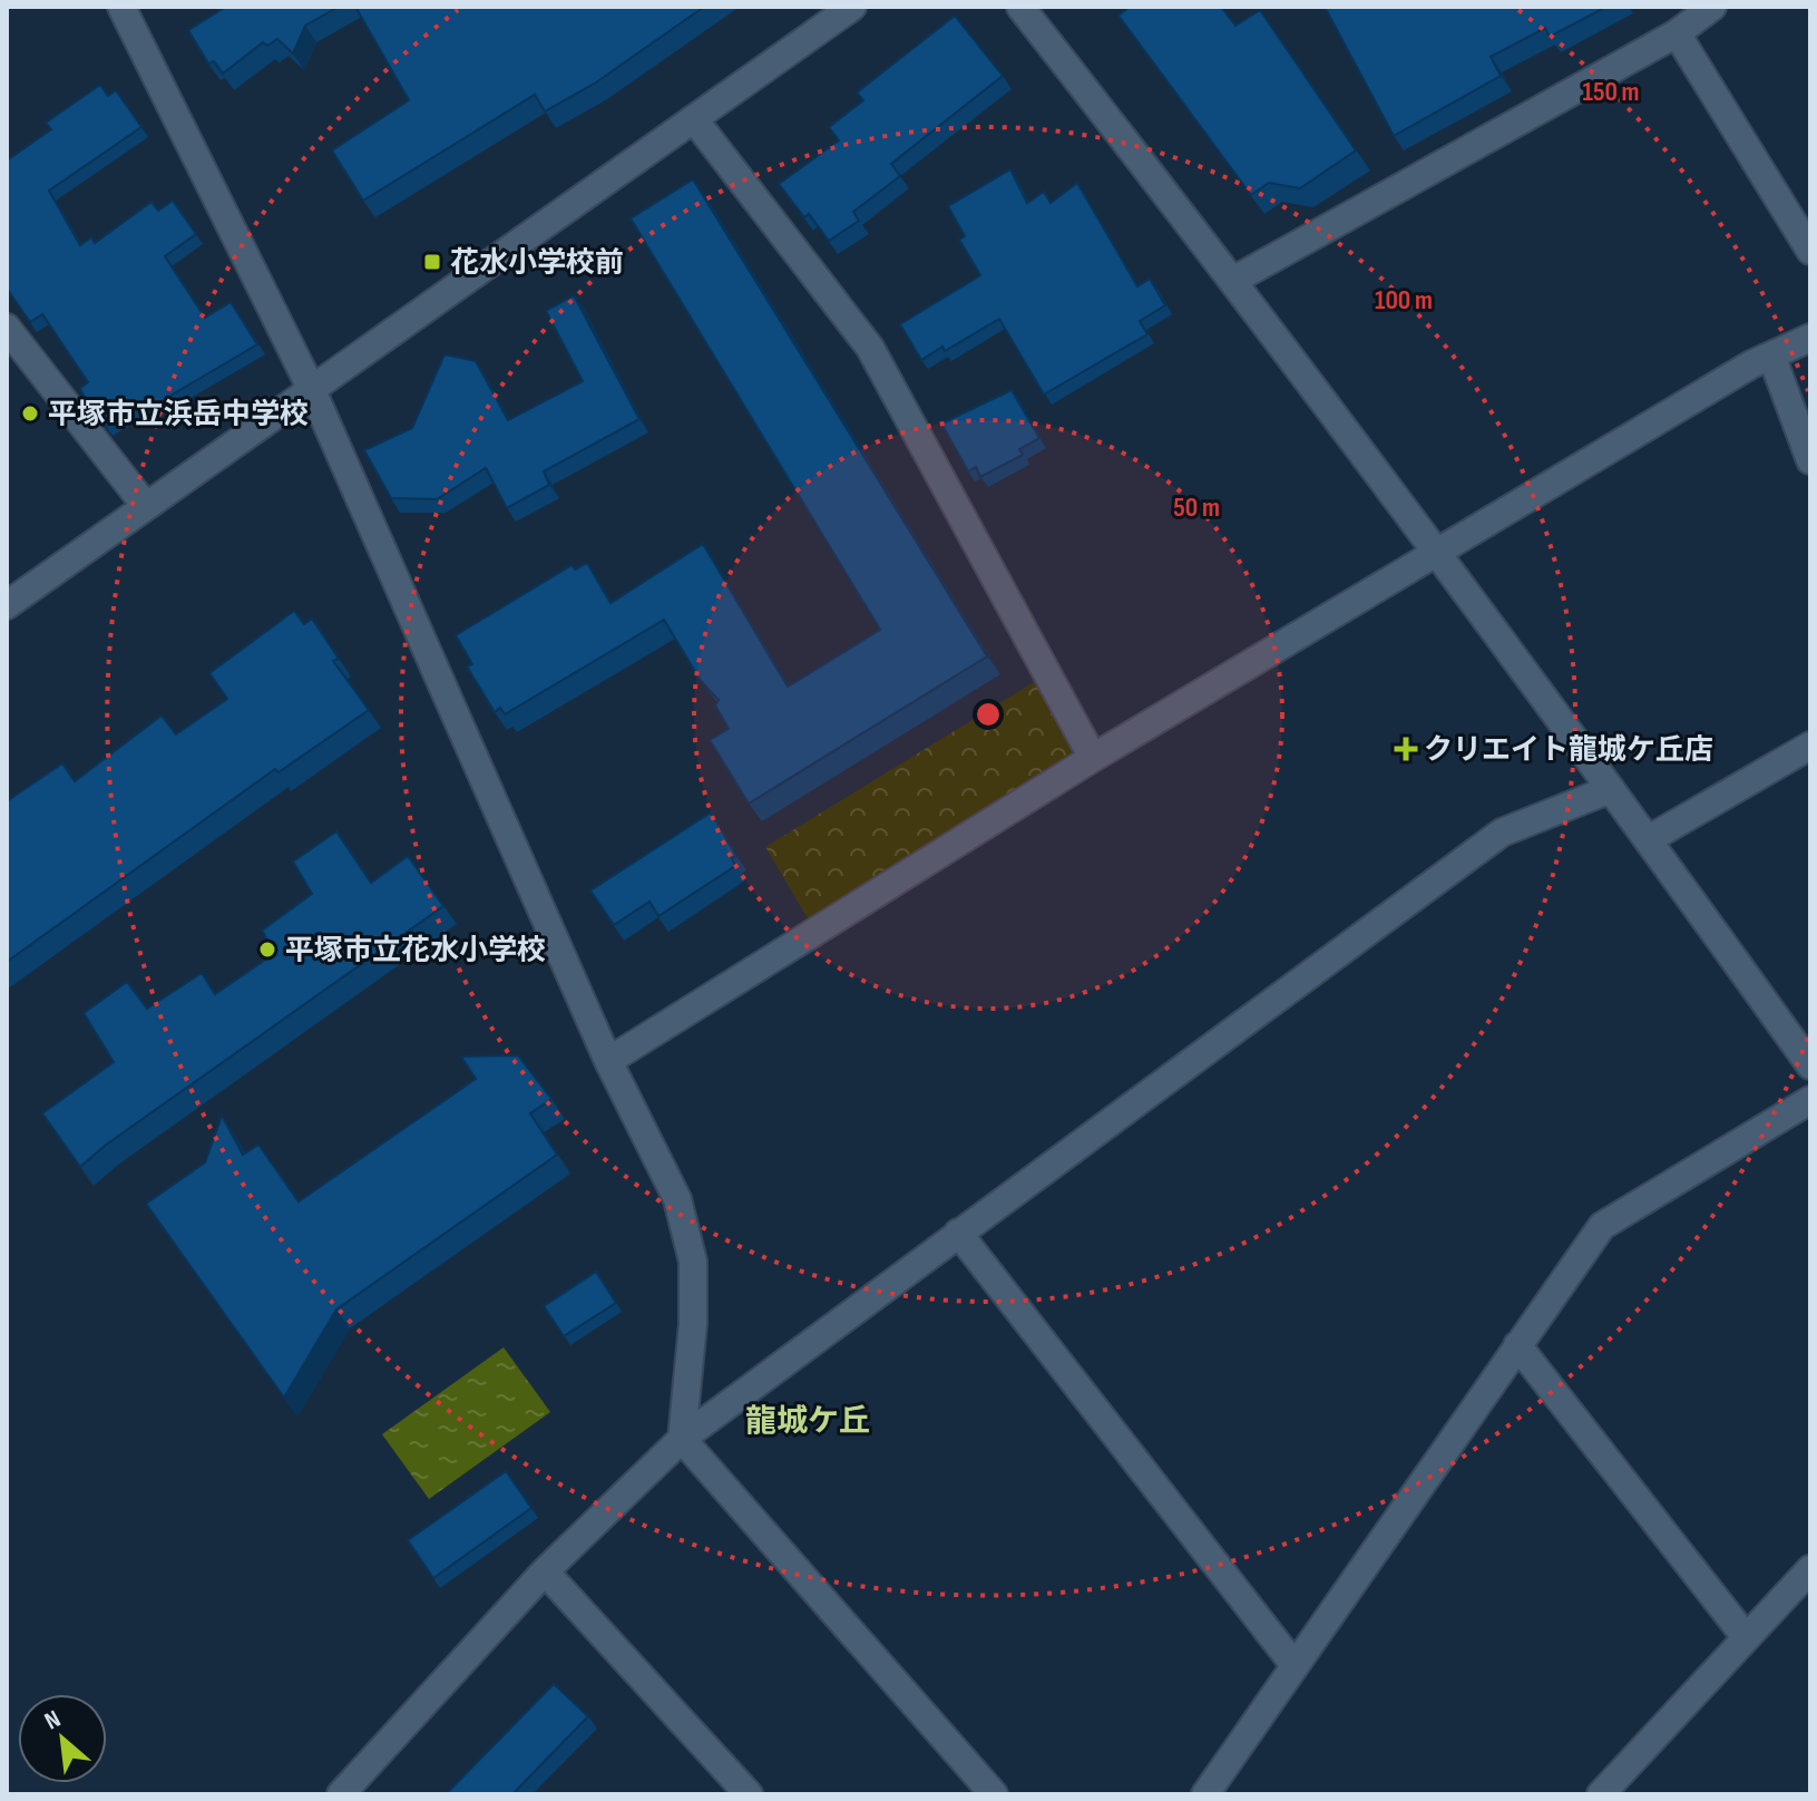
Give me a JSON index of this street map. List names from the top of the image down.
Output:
{
  "districts": ["龍城ケ丘"],
  "places": {
    "transit": ["花水小学校前"],
    "other": ["平塚市立浜岳中学校", "平塚市立花水小学校"],
    "health": ["クリエイト龍城ケ丘店"]
  },
  "north": "top left",
  "rings": ["150 m", "100 m", "50 m"]
}
